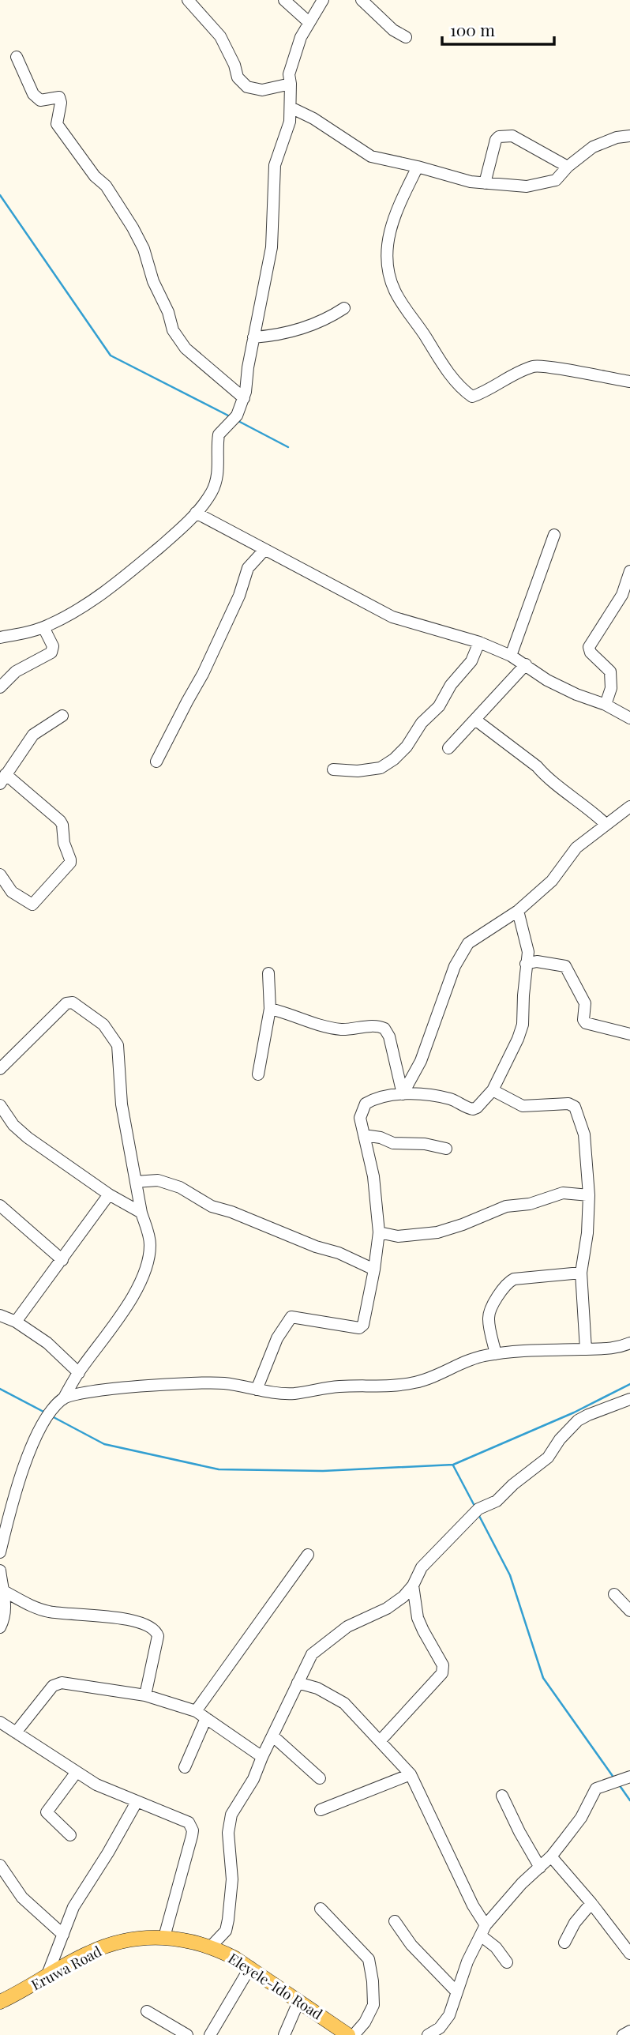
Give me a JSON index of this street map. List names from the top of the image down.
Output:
{
  "streets": {
    "main road": ["Eruwa Road", "Eleyele-Ido Road"]
  },
  "crossings": [
    ["Eruwa Road", "Eleyele-Ido Road"]
  ],
  "scale_bar": "100 m"
}
